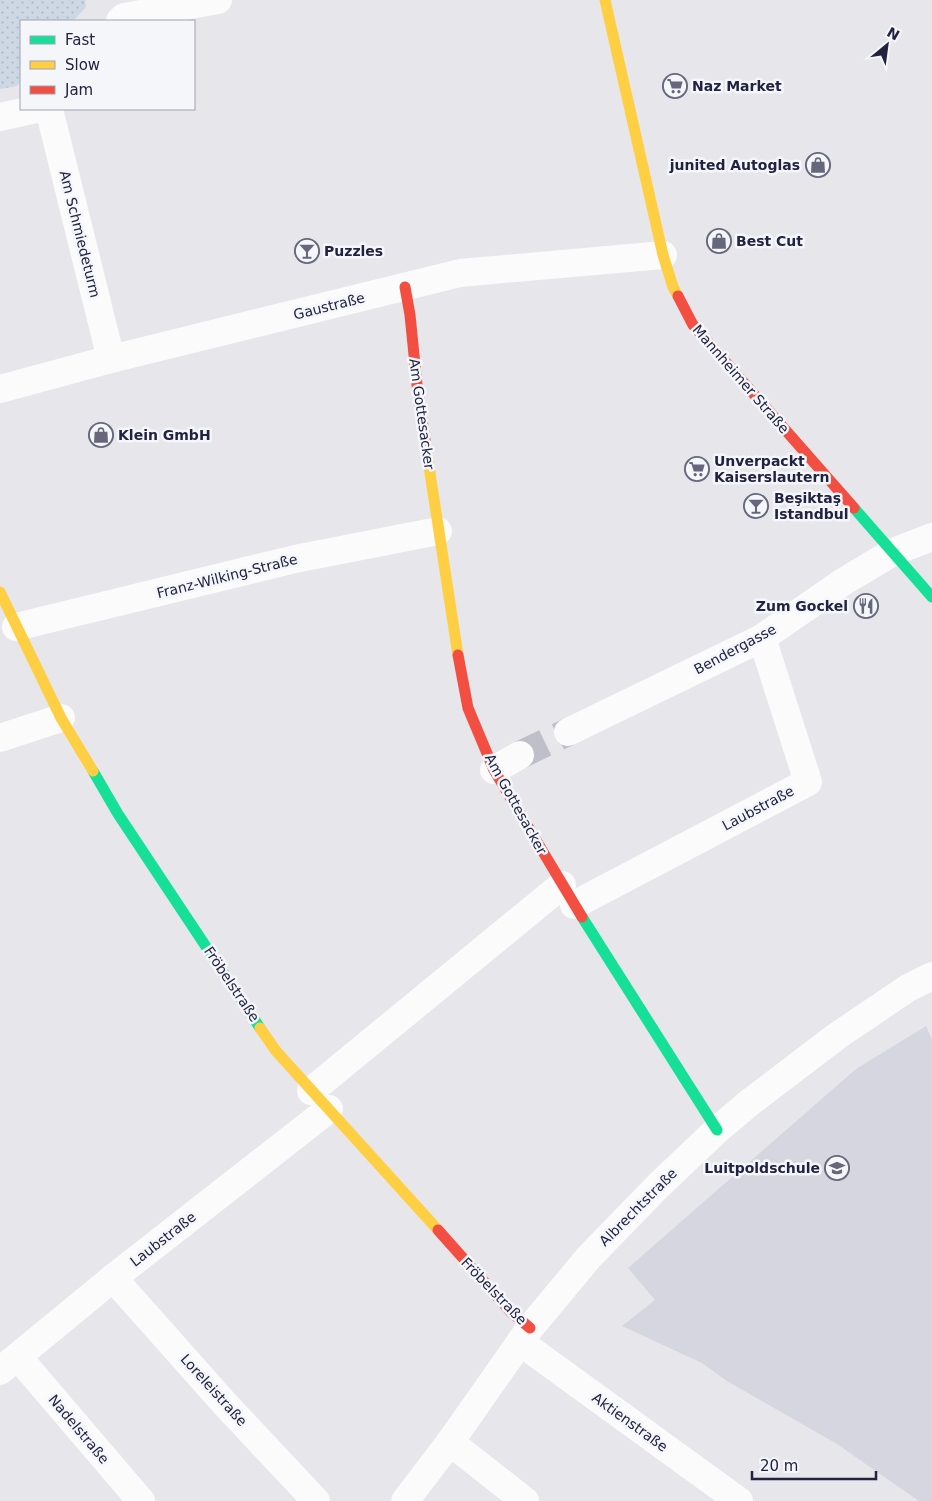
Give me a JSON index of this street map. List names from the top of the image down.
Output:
{
  "streets": {
    "street": [
      "Am Schmiedeturm",
      "Gaustraße",
      "Mannheimer Straße",
      "Am Gottesacker",
      "Franz-Wilking-Straße",
      "Bendergasse",
      "Laubstraße",
      "Fröbelstraße",
      "Albrechtstraße",
      "Loreleistraße",
      "Aktienstraße",
      "Nadelstraße"
    ]
  },
  "crossings": [
    ["Am Schmiedeturm", "Gaustraße"],
    ["Gaustraße", "Mannheimer Straße"],
    ["Gaustraße", "Am Gottesacker"],
    ["Mannheimer Straße", "Bendergasse"],
    ["Am Gottesacker", "Franz-Wilking-Straße"],
    ["Am Gottesacker", "Laubstraße"],
    ["Am Gottesacker", "Albrechtstraße"],
    ["Franz-Wilking-Straße", "Fröbelstraße"],
    ["Bendergasse", "Laubstraße"],
    ["Laubstraße", "Fröbelstraße"],
    ["Laubstraße", "Loreleistraße"],
    ["Laubstraße", "Nadelstraße"],
    ["Fröbelstraße", "Albrechtstraße"],
    ["Fröbelstraße", "Aktienstraße"],
    ["Albrechtstraße", "Aktienstraße"]
  ],
  "places": {
    "supermarket": ["Naz Market", "Unverpackt Kaiserslautern"],
    "shop": ["junited Autoglas", "Best Cut", "Klein GmbH"],
    "bar": ["Puzzles", "Beşiktaş Istandbul"],
    "restaurant": ["Zum Gockel"],
    "school or university": ["Luitpoldschule"]
  },
  "legend": ["Fast", "Slow", "Jam"],
  "scale_bar": "20 m",
  "north": "top right"
}
